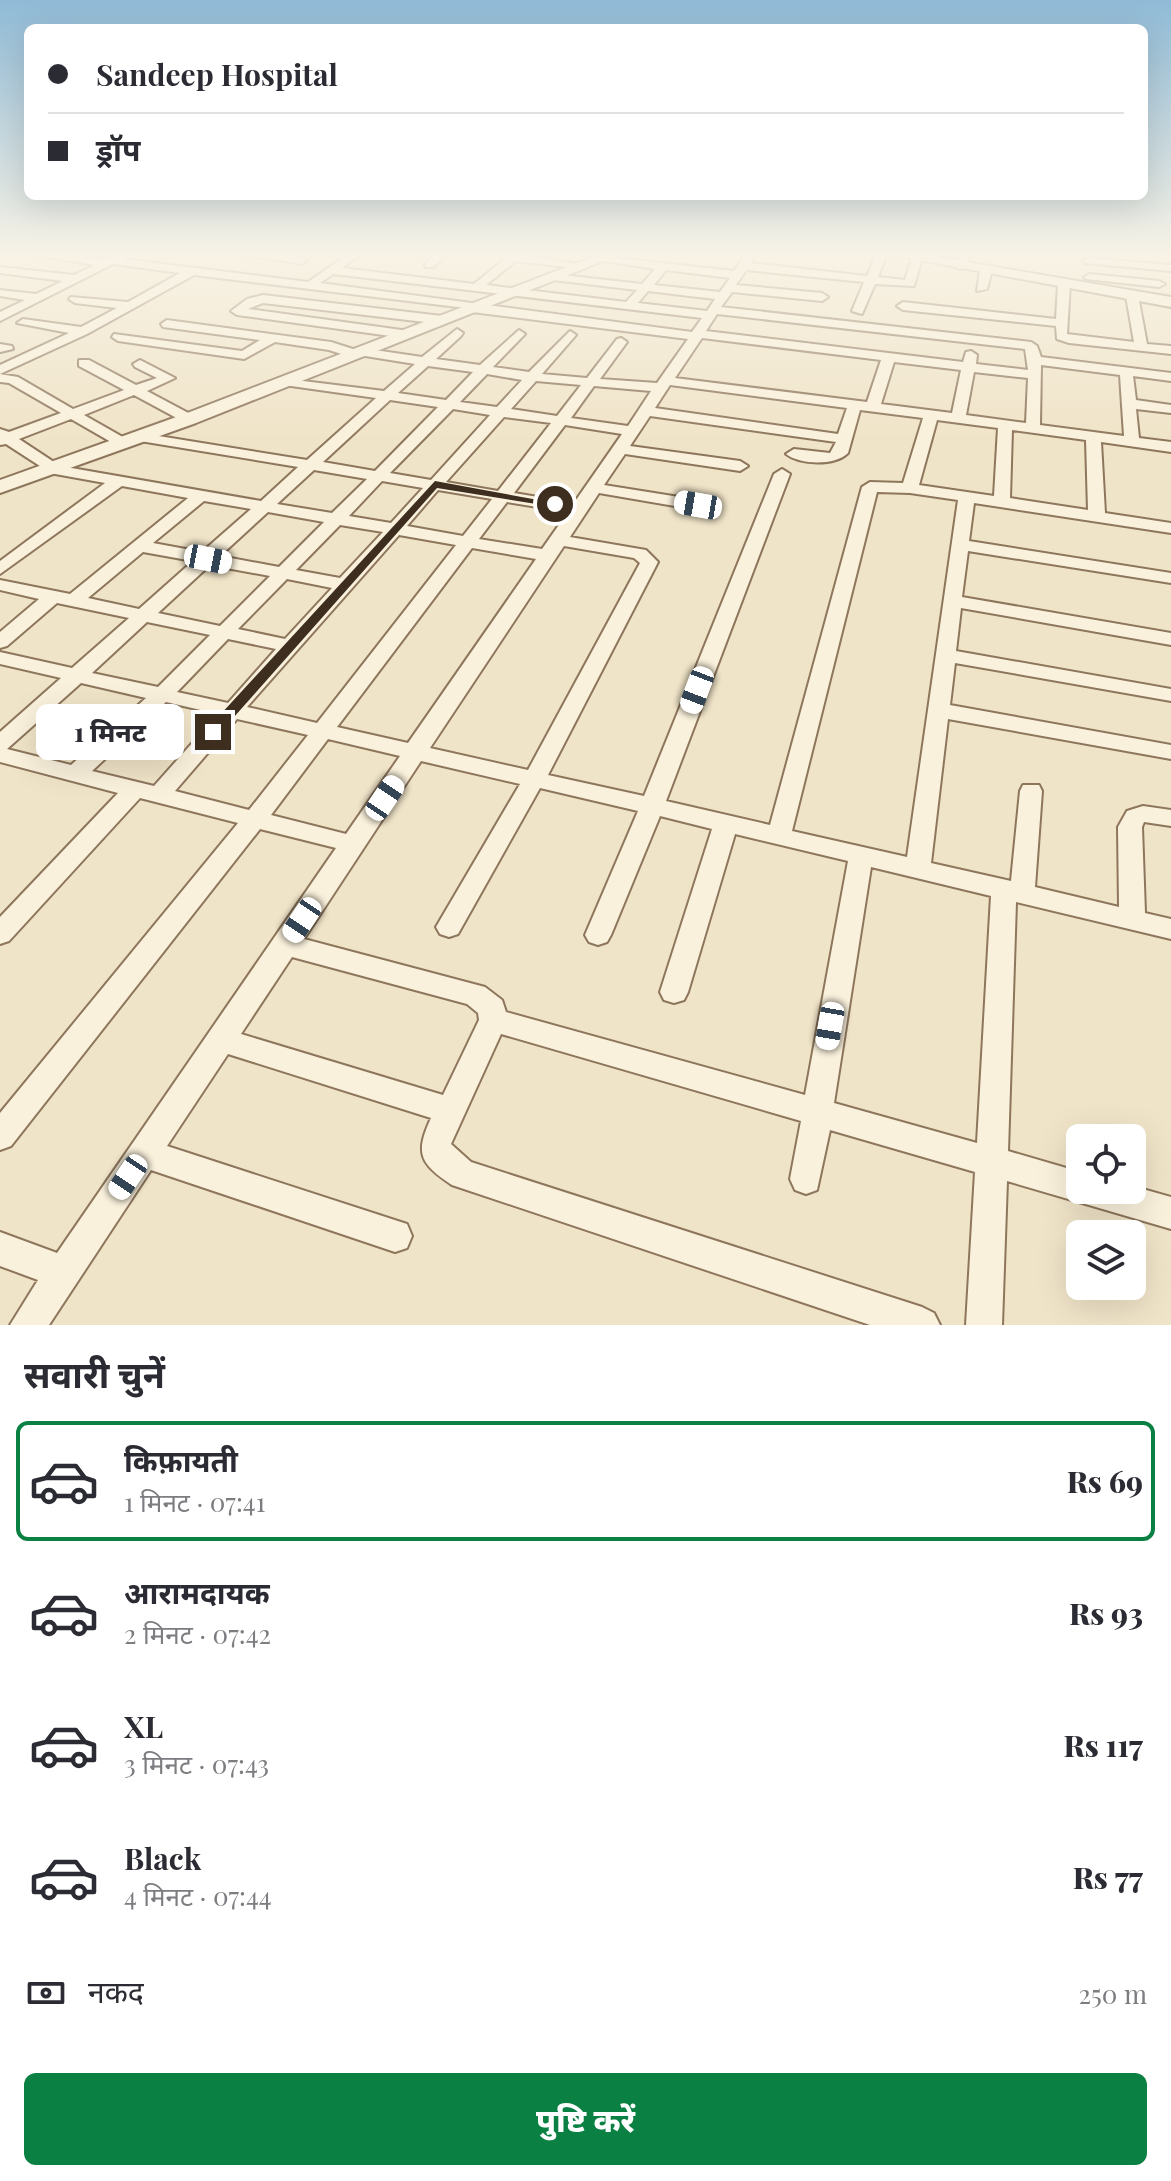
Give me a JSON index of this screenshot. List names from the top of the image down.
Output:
{
  "page": {
    "banner": ["Sandeep Hospital", "ड्रॉप"],
    "bubble": "1 मिनट",
    "heading": "सवारी चुनें",
    "list": [
      {
        "name": "किफ़ायती",
        "note": "1 मिनट · 07:41",
        "value": "Rs 69"
      },
      {
        "name": "आरामदायक",
        "note": "2 मिनट · 07:42",
        "value": "Rs 93"
      },
      {
        "name": "XL",
        "note": "3 मिनट · 07:43",
        "value": "Rs 117"
      },
      {
        "name": "Black",
        "note": "4 मिनट · 07:44",
        "value": "Rs 77"
      }
    ],
    "pay": ["नकद", "250 m"],
    "buttons": "पुष्टि करें"
  }
}
